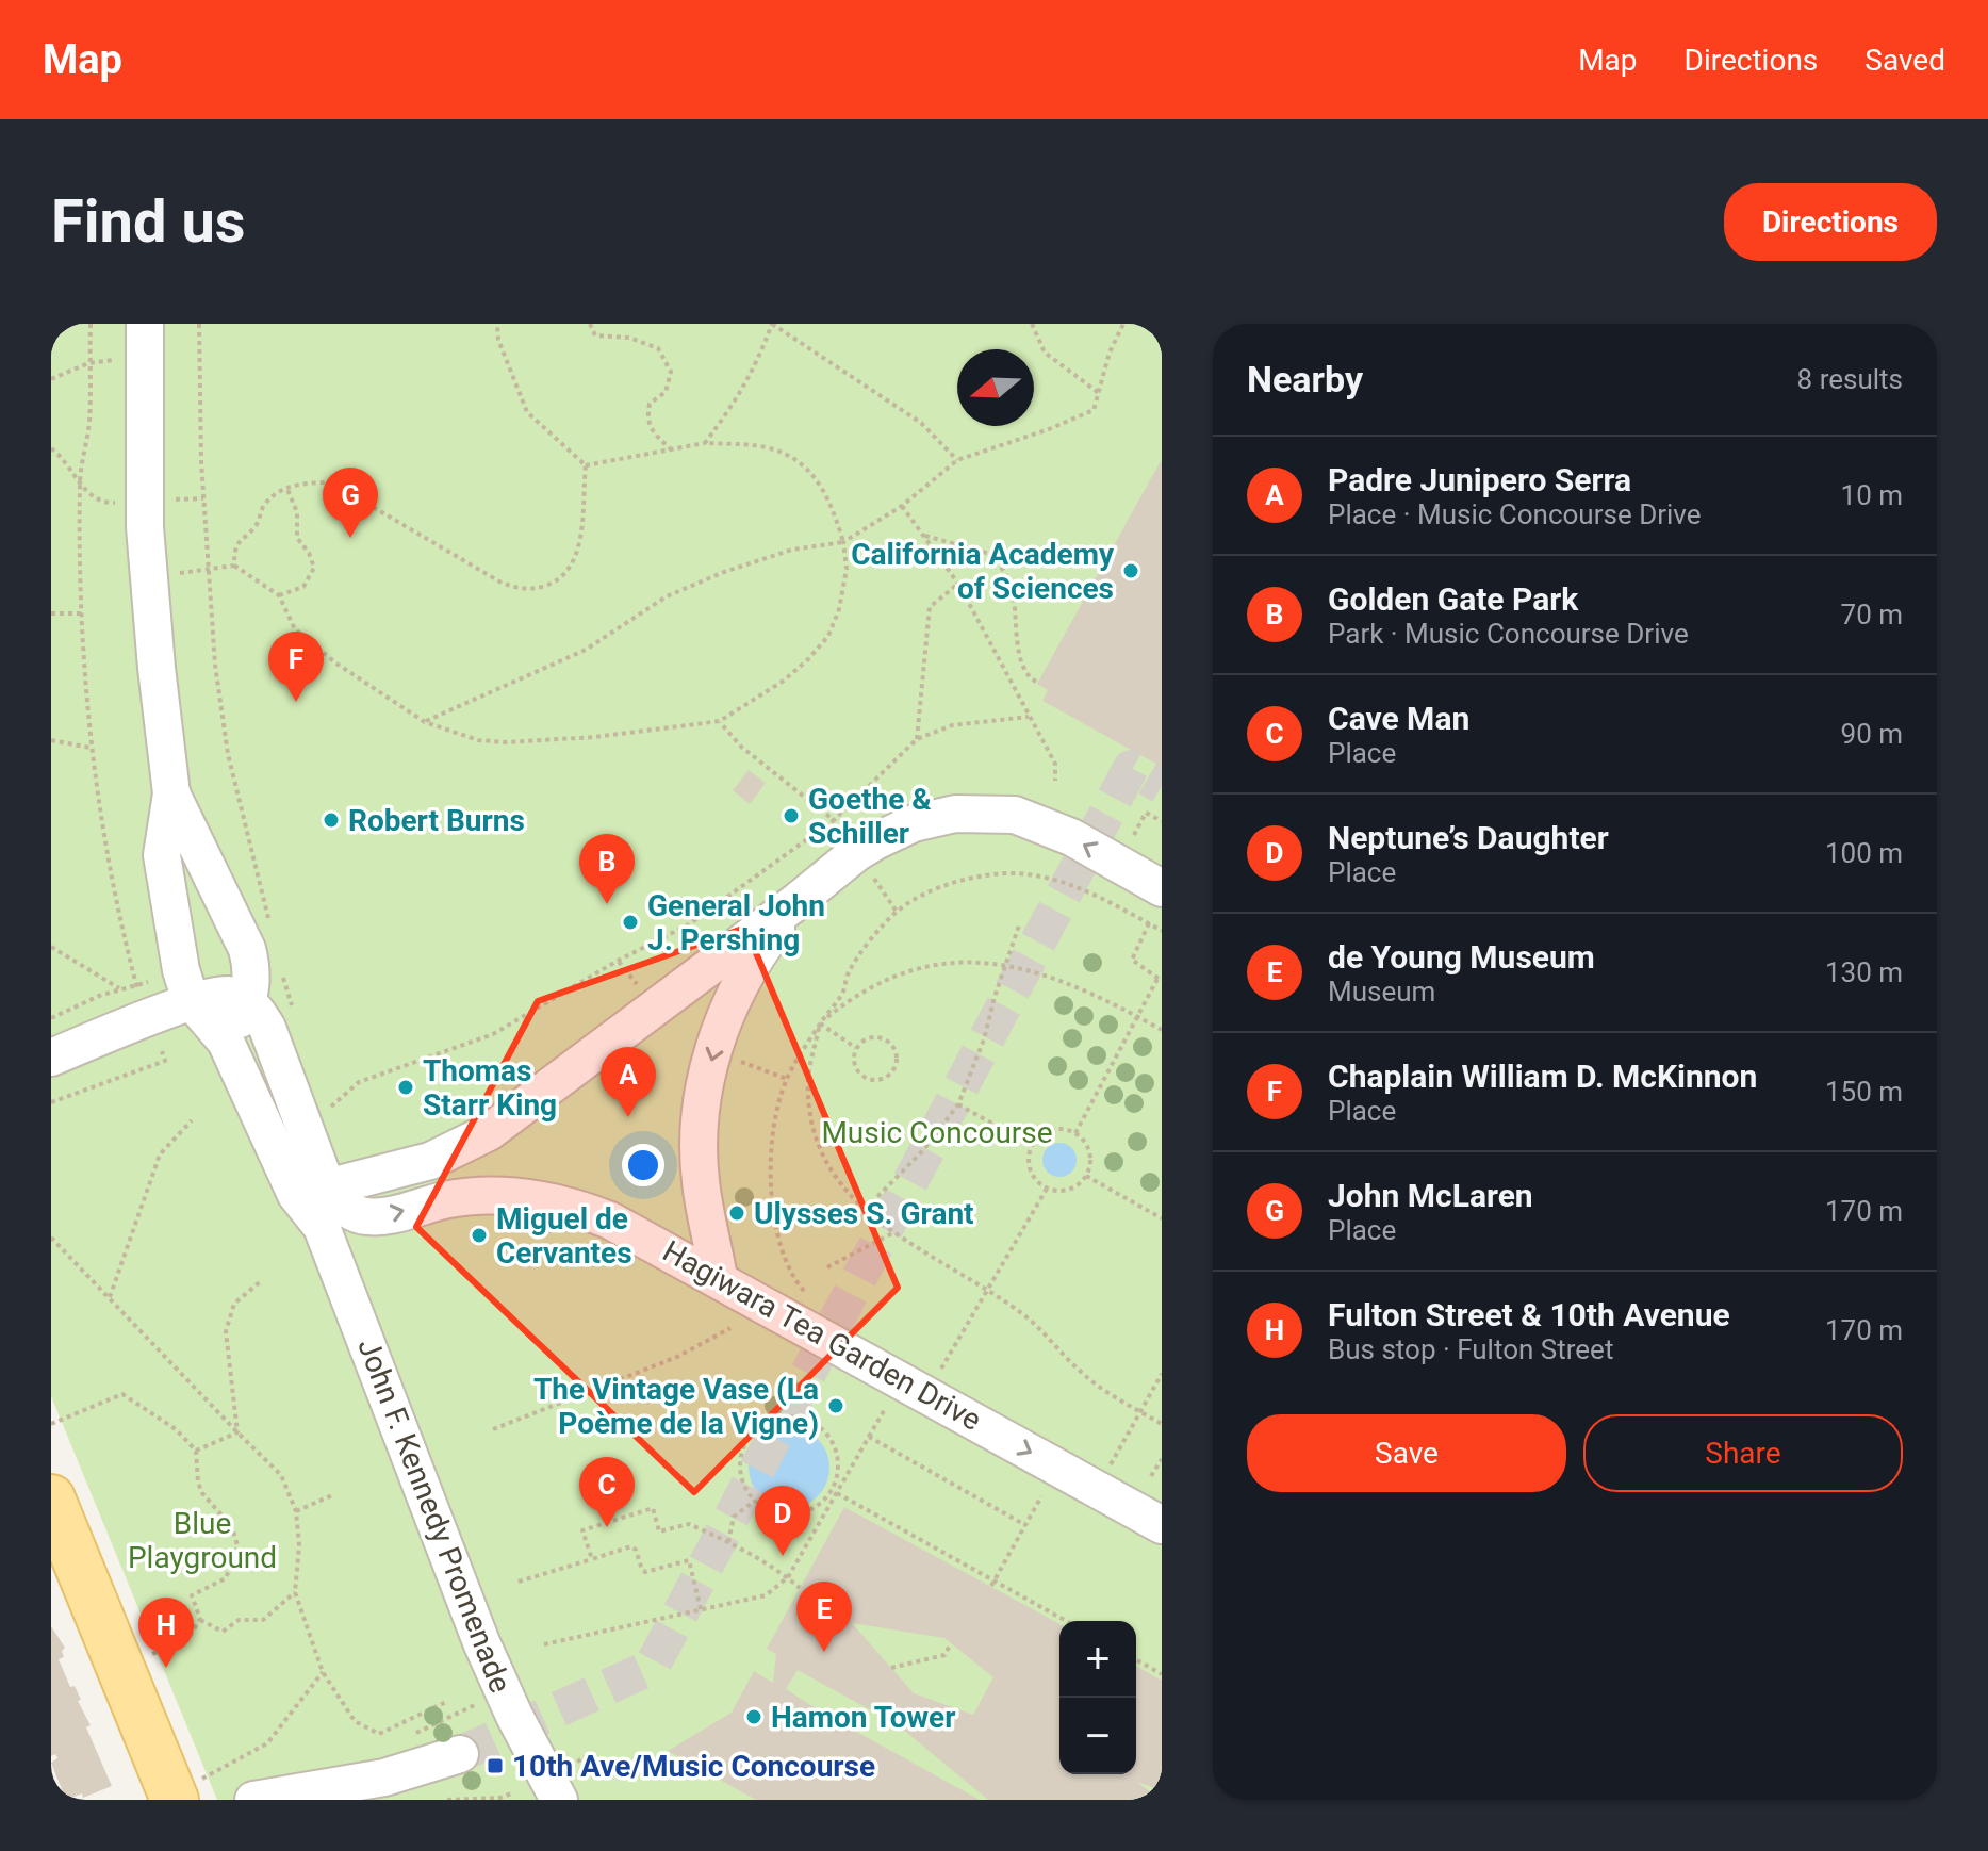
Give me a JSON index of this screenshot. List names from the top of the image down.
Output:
{
  "streets": {
    "street": ["Hagiwara Tea Garden Drive", "John F. Kennedy Promenade"]
  },
  "crossings": [
    ["Hagiwara Tea Garden Drive", "John F. Kennedy Promenade"]
  ],
  "one_way": ["Hagiwara Tea Garden Drive"],
  "parks": ["Music Concourse", "Blue Playground"],
  "places": {
    "other": [
      "California Academy of Sciences",
      "Goethe & Schiller",
      "Robert Burns",
      "General John J. Pershing",
      "Thomas Starr King",
      "Ulysses S. Grant",
      "Miguel de Cervantes",
      "The Vintage Vase (La Poème de la Vigne)",
      "Hamon Tower"
    ],
    "transit": ["10th Ave/Music Concourse"]
  },
  "north": "left",
  "page": {
    "header": "Map",
    "nav": ["Map", "Directions", "Saved"],
    "buttons": [
      "Directions",
      ["Save", "Share"]
    ],
    "title": "Find us",
    "heading": ["Nearby", "8 results"],
    "list": [
      {
        "mark": "A",
        "name": "Padre Junipero Serra",
        "note": "Place · Music Concourse Drive",
        "value": "10 m"
      },
      {
        "mark": "B",
        "name": "Golden Gate Park",
        "note": "Park · Music Concourse Drive",
        "value": "70 m"
      },
      {
        "mark": "C",
        "name": "Cave Man",
        "note": "Place",
        "value": "90 m"
      },
      {
        "mark": "D",
        "name": "Neptune’s Daughter",
        "note": "Place",
        "value": "100 m"
      },
      {
        "mark": "E",
        "name": "de Young Museum",
        "note": "Museum",
        "value": "130 m"
      },
      {
        "mark": "F",
        "name": "Chaplain William D. McKinnon",
        "note": "Place",
        "value": "150 m"
      },
      {
        "mark": "G",
        "name": "John McLaren",
        "note": "Place",
        "value": "170 m"
      },
      {
        "mark": "H",
        "name": "Fulton Street & 10th Avenue",
        "note": "Bus stop · Fulton Street",
        "value": "170 m"
      }
    ],
    "pins": [
      "G",
      "F",
      "B",
      "A",
      "C",
      "D",
      "E",
      "H"
    ],
    "map_buttons": ["+", "−"]
  }
}
